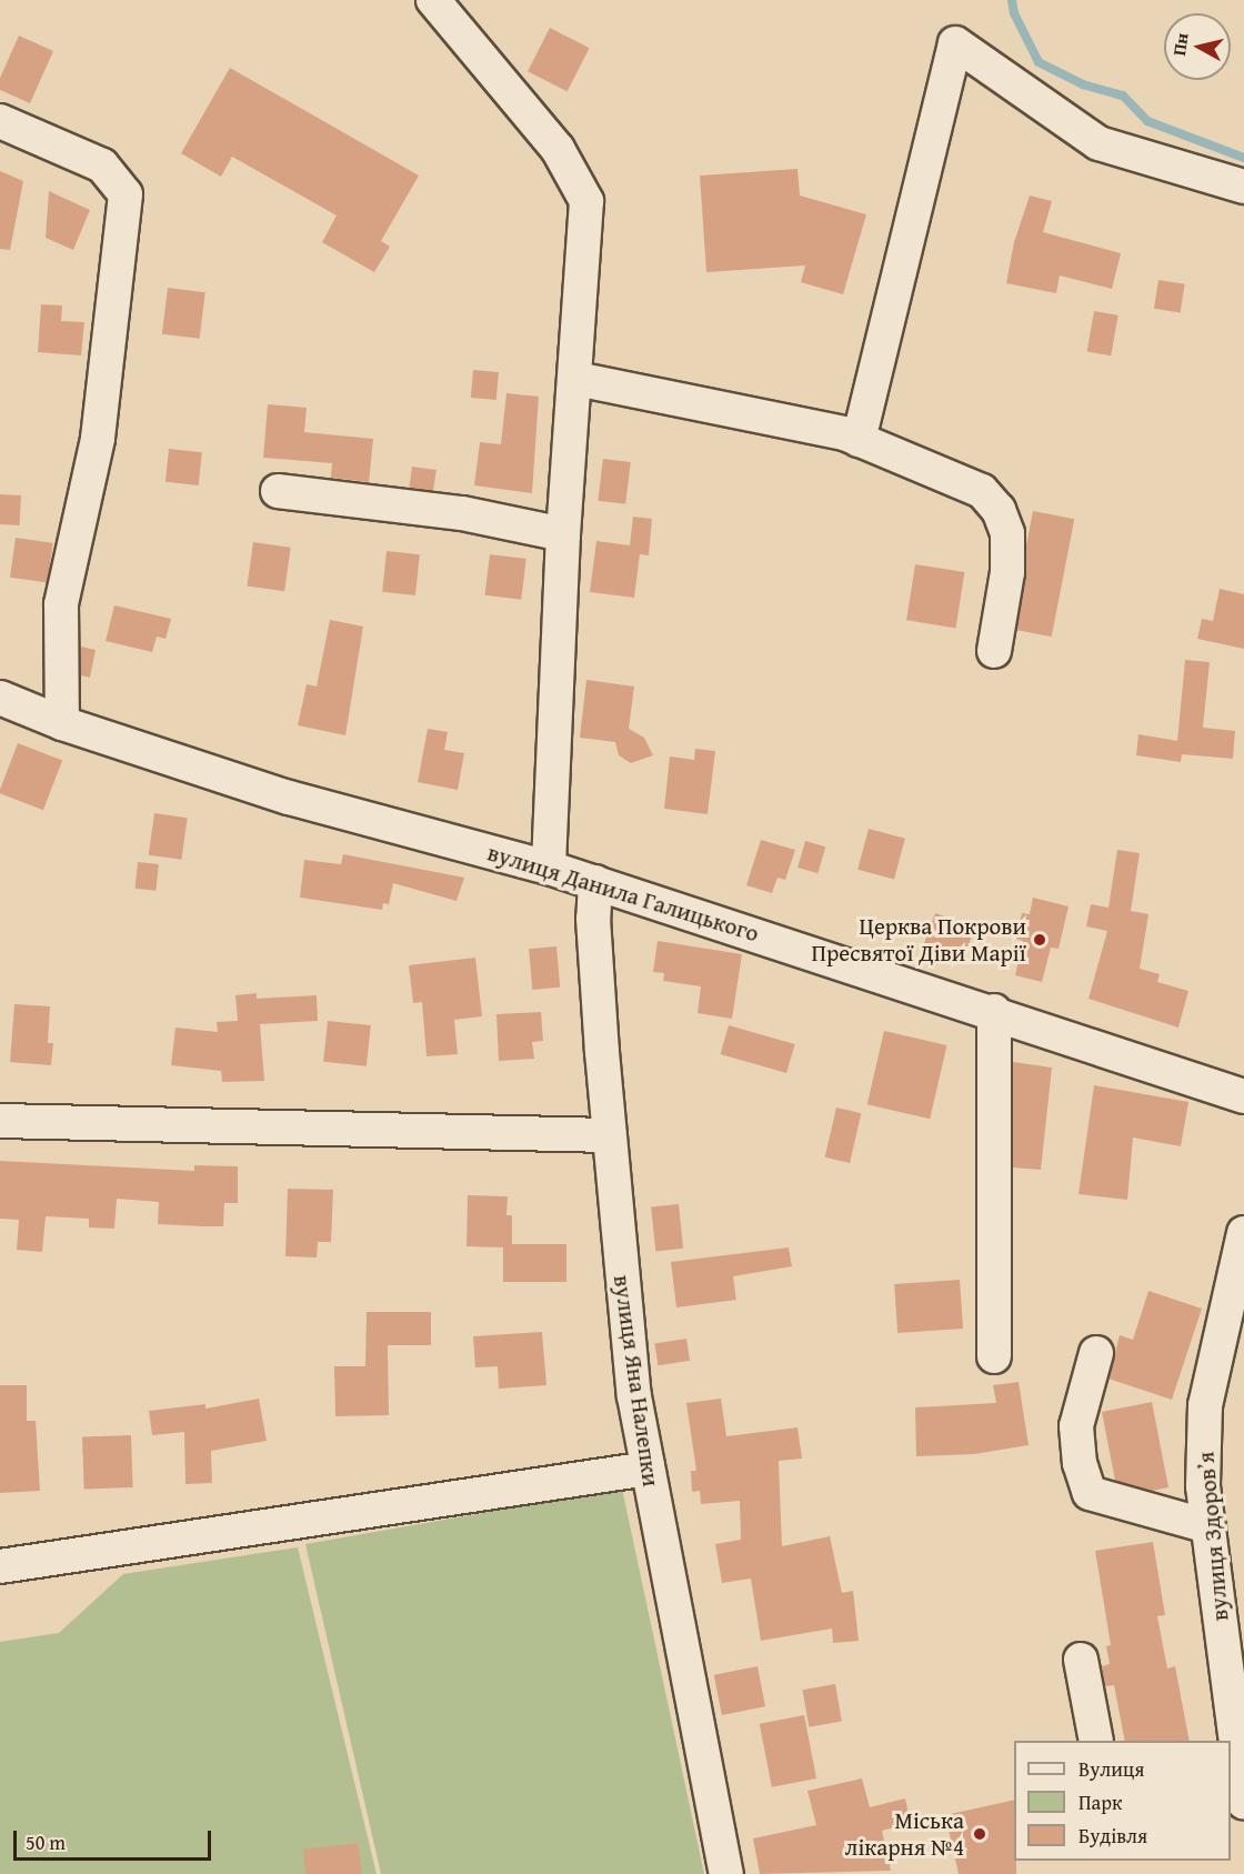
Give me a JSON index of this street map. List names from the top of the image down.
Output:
{
  "streets": {
    "street": ["вулиця Данила Галицького", "вулиця Яна Налепки", "вулиця Здоровʼя"]
  },
  "crossings": [
    ["вулиця Данила Галицького", "вулиця Яна Налепки"]
  ],
  "places": ["Церква Покрови Пресвятої Діви Марії", "Міська лікарня №4"],
  "legend": ["Вулиця", "Парк", "Будівля"],
  "scale_bar": "50 m",
  "north": "left"
}
